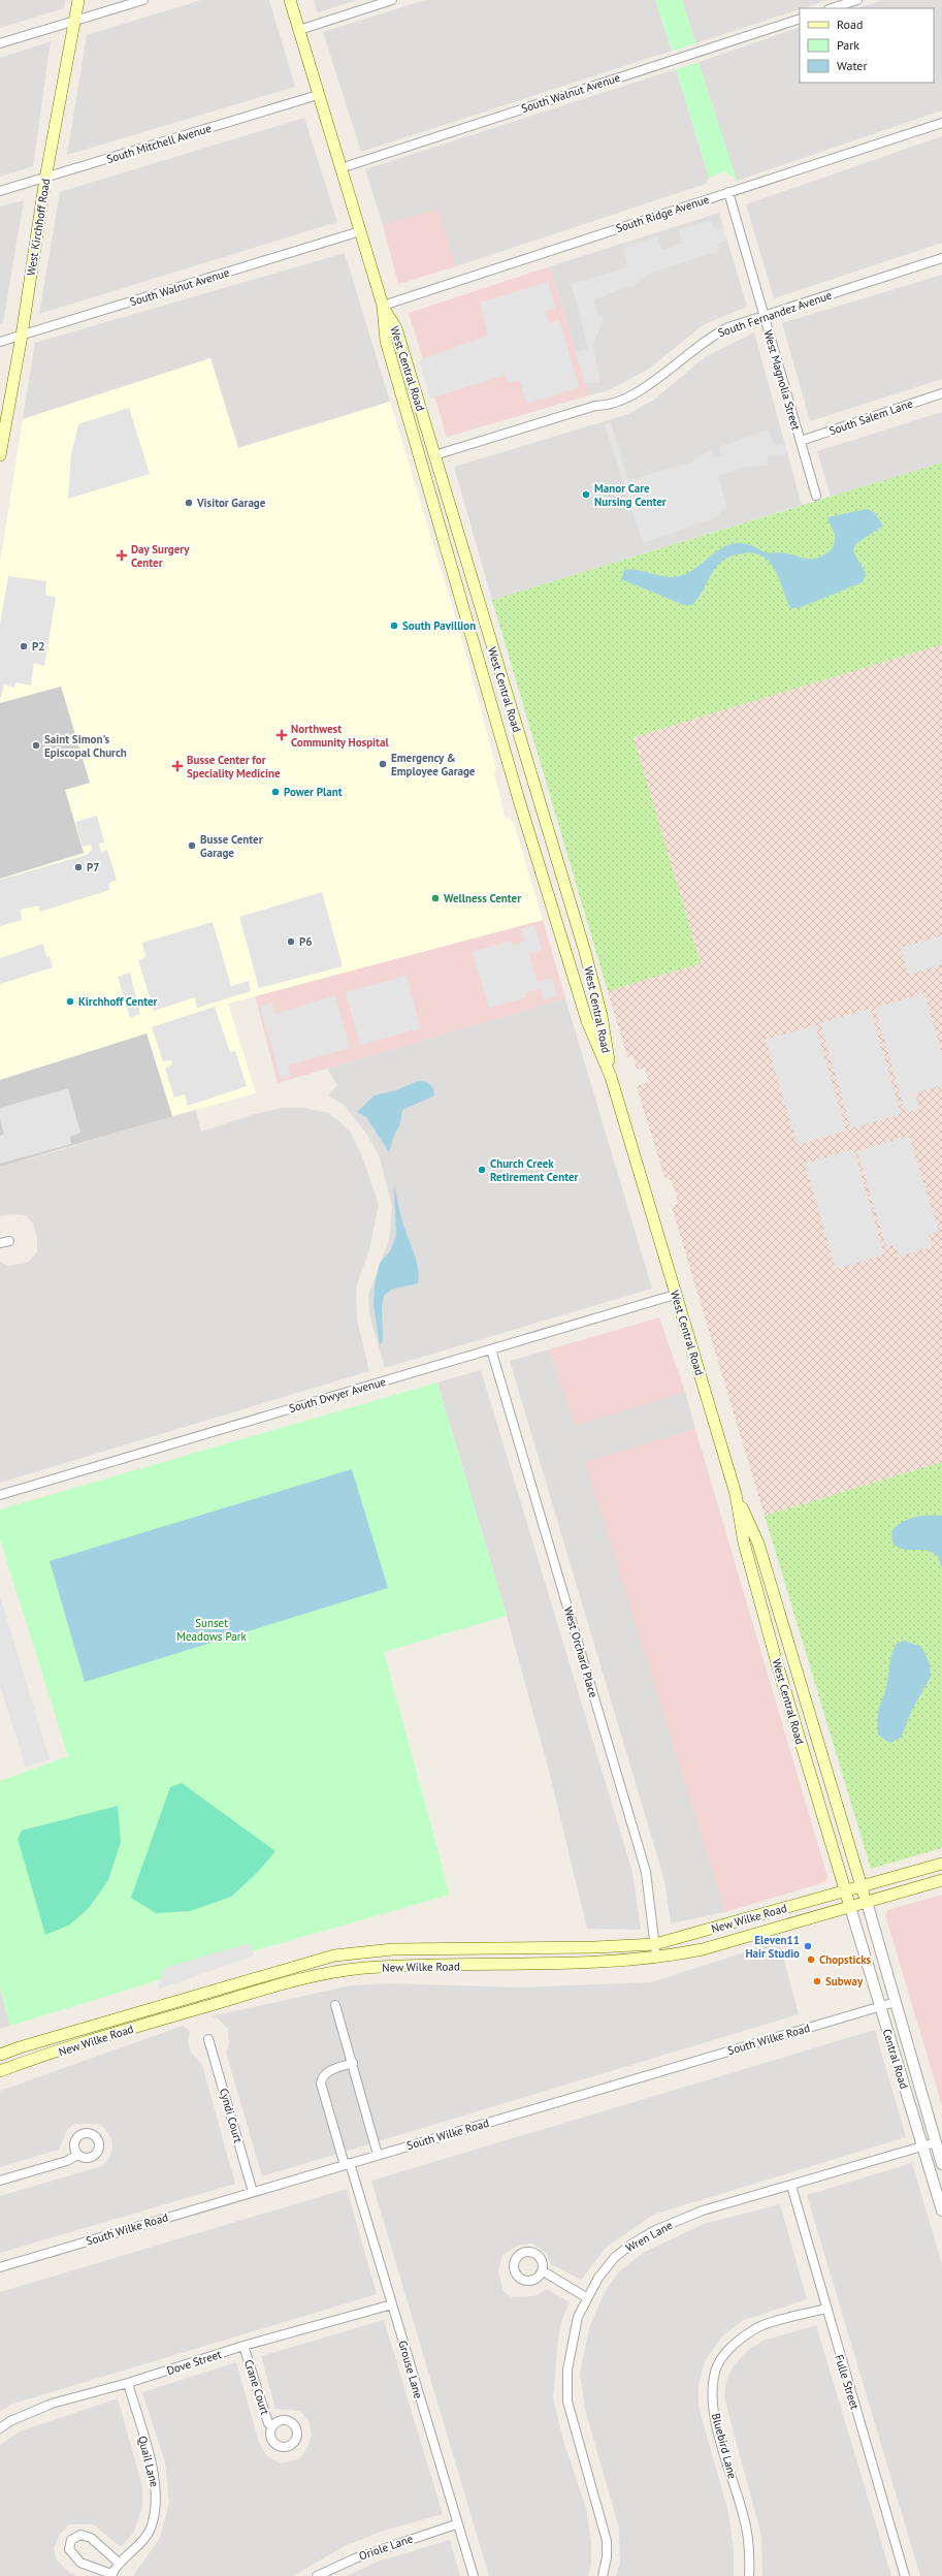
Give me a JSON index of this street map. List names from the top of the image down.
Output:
{
  "streets": {
    "main road": ["West Kirchhoff Road", "West Central Road", "New Wilke Road"],
    "street": [
      "South Walnut Avenue",
      "South Mitchell Avenue",
      "South Ridge Avenue",
      "South Fernandez Avenue",
      "West Magnolia Street",
      "South Salem Lane",
      "South Dwyer Avenue",
      "West Orchard Place",
      "South Wilke Road",
      "Central Road",
      "Cyndi Court",
      "Wren Lane",
      "Dove Street",
      "Grouse Lane",
      "Fulle Street",
      "Crane Court",
      "Bluebird Lane",
      "Quail Lane",
      "Oriole Lane"
    ]
  },
  "crossings": [
    ["South Walnut Avenue", "West Kirchhoff Road"],
    ["South Walnut Avenue", "West Central Road"],
    ["South Mitchell Avenue", "West Kirchhoff Road"],
    ["South Mitchell Avenue", "West Central Road"],
    ["South Ridge Avenue", "West Central Road"],
    ["South Ridge Avenue", "West Magnolia Street"],
    ["South Fernandez Avenue", "West Central Road"],
    ["South Fernandez Avenue", "West Magnolia Street"],
    ["West Central Road", "South Dwyer Avenue"],
    ["West Central Road", "New Wilke Road"],
    ["West Central Road", "Central Road"],
    ["West Magnolia Street", "South Salem Lane"],
    ["South Dwyer Avenue", "West Orchard Place"],
    ["West Orchard Place", "New Wilke Road"],
    ["New Wilke Road", "Central Road"],
    ["South Wilke Road", "Central Road"],
    ["South Wilke Road", "Cyndi Court"],
    ["South Wilke Road", "Grouse Lane"],
    ["Central Road", "Wren Lane"],
    ["Wren Lane", "Fulle Street"],
    ["Dove Street", "Grouse Lane"],
    ["Dove Street", "Crane Court"],
    ["Dove Street", "Quail Lane"],
    ["Grouse Lane", "Oriole Lane"],
    ["Fulle Street", "Bluebird Lane"]
  ],
  "parks": ["Sunset Meadows Park"],
  "places": {
    "other": [
      "Manor Care Nursing Center",
      "Visitor Garage",
      "South Pavillion",
      "P2",
      "Saint Simon's Episcopal Church",
      "Emergency & Employee Garage",
      "Power Plant",
      "Busse Center Garage",
      "P7",
      "Wellness Center",
      "P6",
      "Kirchhoff Center",
      "Church Creek Retirement Center",
      "Eleven11 Hair Studio",
      "Chopsticks",
      "Subway"
    ],
    "health": ["Day Surgery Center", "Northwest Community Hospital", "Busse Center for Speciality Medicine"]
  },
  "legend": ["Road", "Park", "Water"]
}
